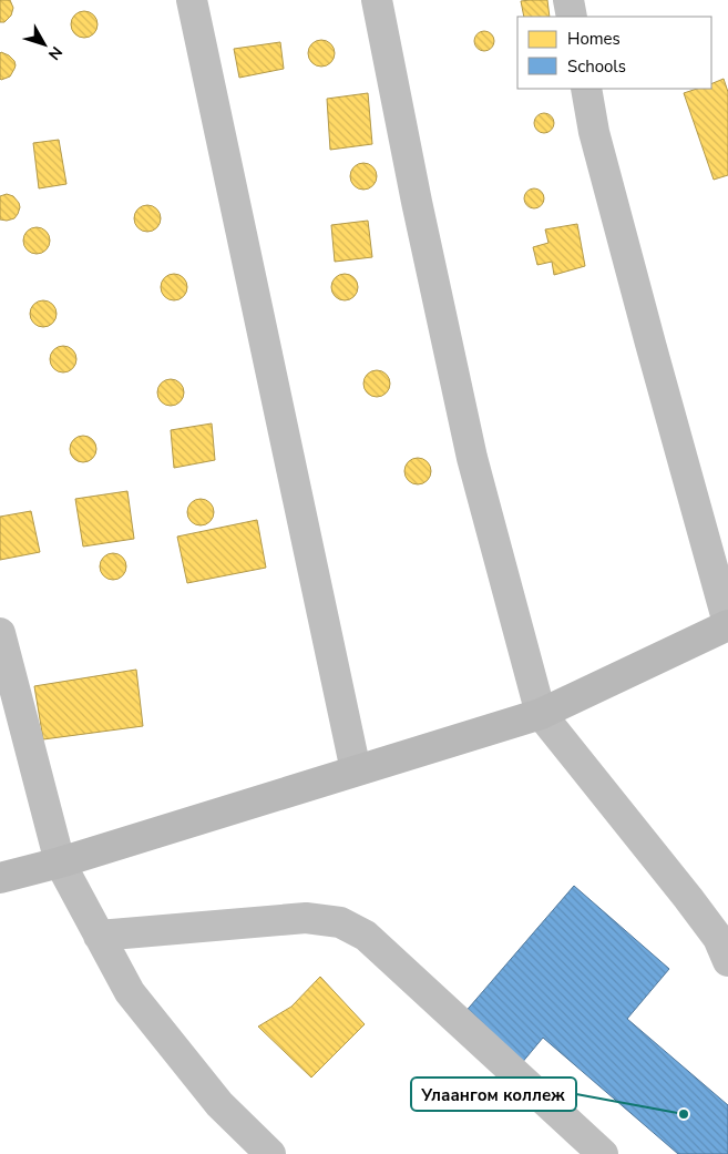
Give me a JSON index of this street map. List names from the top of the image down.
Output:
{
  "places": ["Улаангом коллеж"],
  "legend": ["Homes", "Schools"],
  "north": "bottom right"
}
